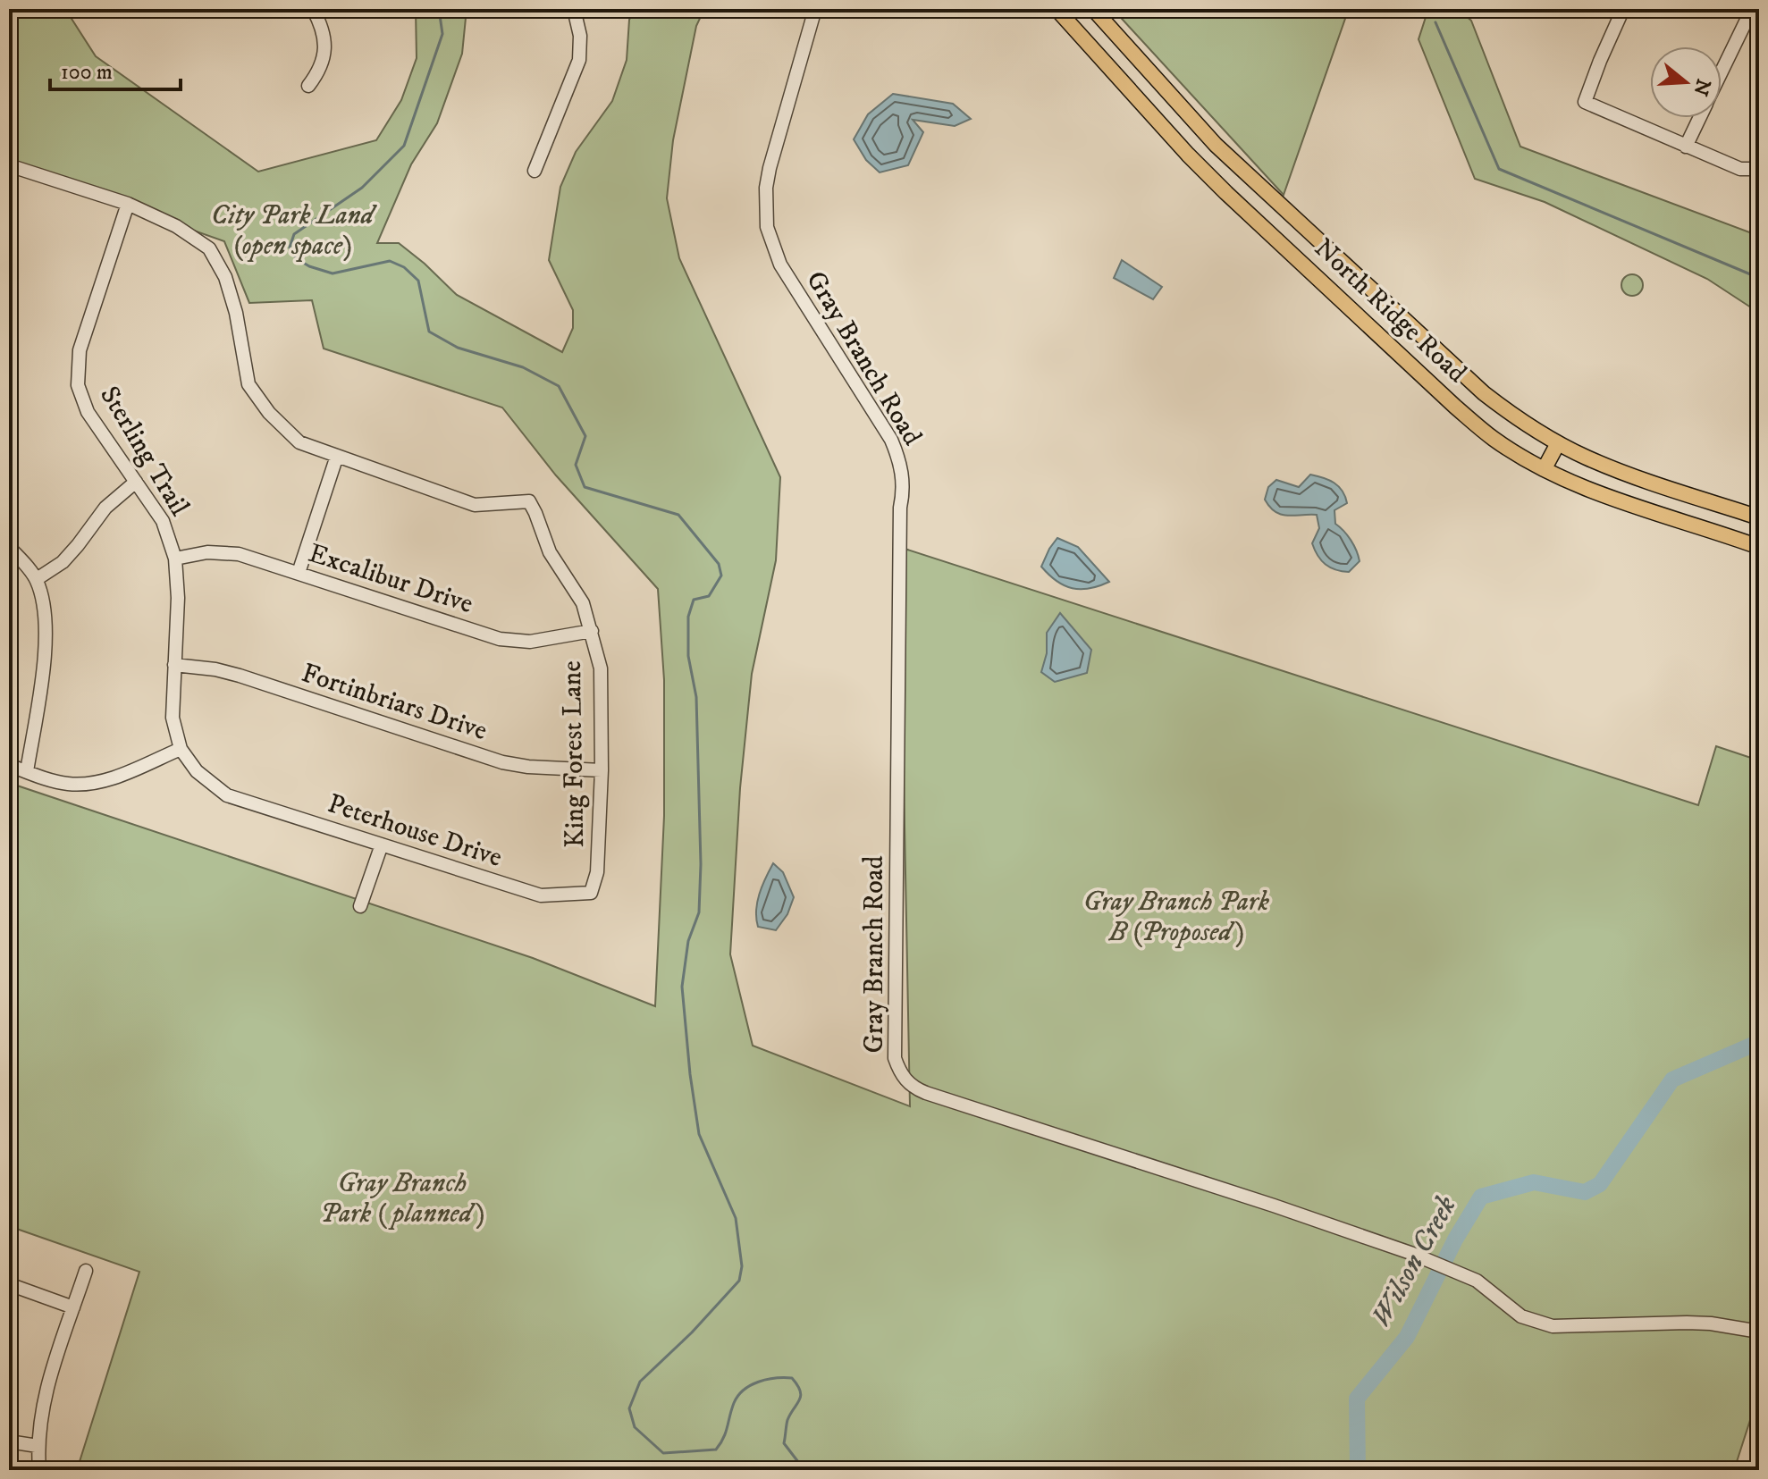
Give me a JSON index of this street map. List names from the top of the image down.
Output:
{
  "streets": {
    "main road": ["North Ridge Road"],
    "street": [
      "Gray Branch Road",
      "Sterling Trail",
      "Excalibur Drive",
      "Fortinbriars Drive",
      "King Forest Lane",
      "Peterhouse Drive"
    ]
  },
  "crossings": [
    ["Sterling Trail", "Excalibur Drive"],
    ["Sterling Trail", "Fortinbriars Drive"],
    ["Sterling Trail", "Peterhouse Drive"],
    ["Excalibur Drive", "King Forest Lane"],
    ["Fortinbriars Drive", "King Forest Lane"],
    ["King Forest Lane", "Peterhouse Drive"]
  ],
  "water": ["Wilson Creek"],
  "parks": ["City Park Land (open space)", "Gray Branch Park B (Proposed)", "Gray Branch Park (planned)"],
  "scale_bar": "100 m",
  "north": "right"
}
